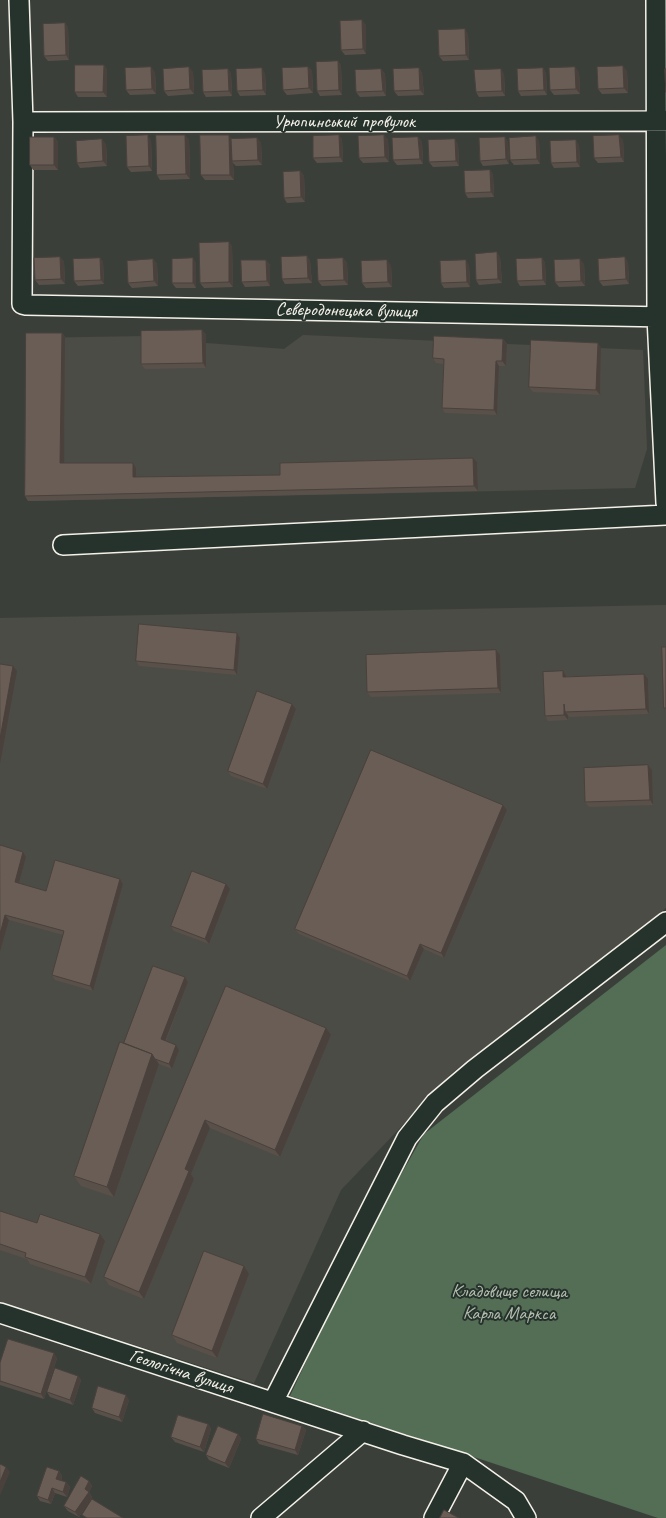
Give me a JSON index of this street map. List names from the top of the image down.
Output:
{
  "streets": {
    "street": ["Урюпинський провулок", "Сєвєродонецька вулиця", "Геологічна вулиця"]
  },
  "crossings": [
    ["Урюпинський провулок", "Сєвєродонецька вулиця"]
  ],
  "parks": ["Кладовище селища Карла Маркса"]
}
